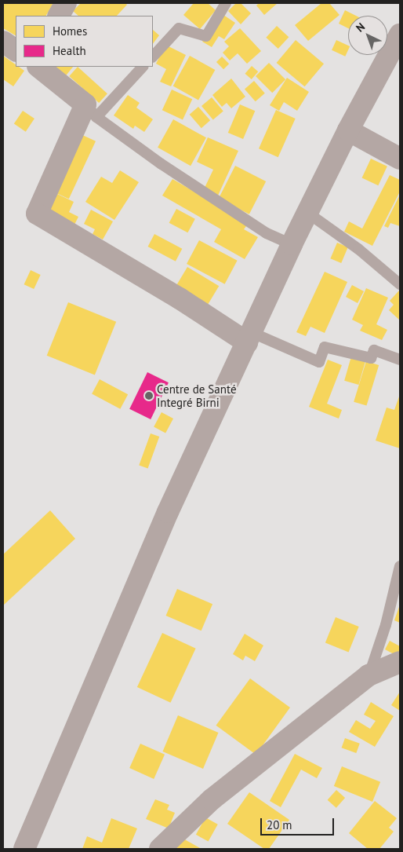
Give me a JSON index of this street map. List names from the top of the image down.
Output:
{
  "places": ["Centre de Santé Integré Birni"],
  "legend": ["Homes", "Health"],
  "scale_bar": "20 m",
  "north": "top left"
}
